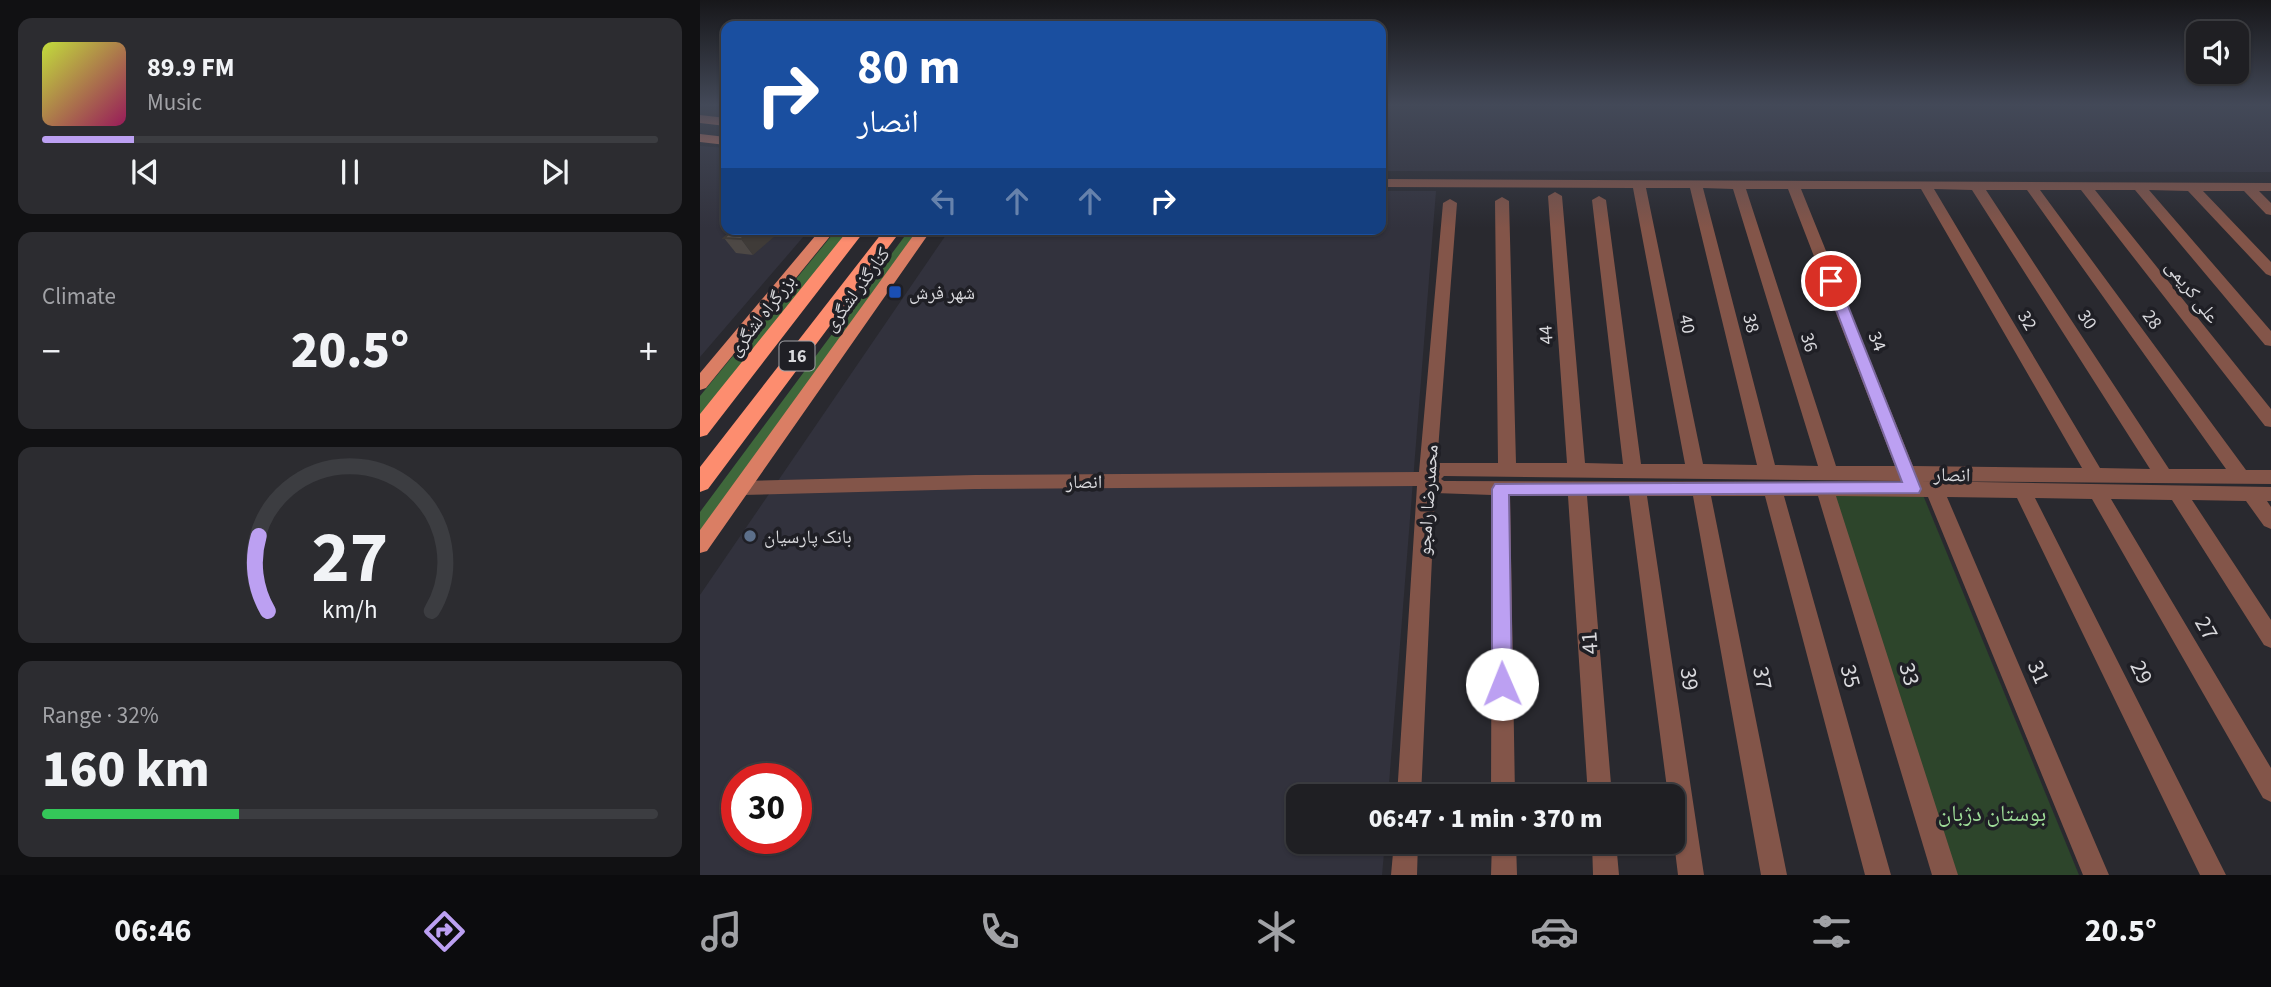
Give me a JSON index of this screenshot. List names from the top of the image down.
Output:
{
  "streets": {
    "highway": ["بزرگراه لشگری", "16"],
    "main road": ["کنارگذر لشگری"],
    "street": [
      "علی کریمی",
      "30",
      "28",
      "32",
      "38",
      "40",
      "44",
      "34",
      "36",
      "انصار",
      "محمدرضا رامجو",
      "27",
      "41",
      "31",
      "29",
      "33",
      "35",
      "37",
      "39"
    ]
  },
  "crossings": [
    ["کنارگذر لشگری", "انصار"],
    ["30", "انصار"],
    ["28", "انصار"],
    ["32", "انصار"],
    ["32", "27"],
    ["38", "انصار"],
    ["38", "35"],
    ["40", "انصار"],
    ["40", "37"],
    ["44", "انصار"],
    ["44", "41"],
    ["34", "انصار"],
    ["34", "31"],
    ["36", "انصار"],
    ["36", "33"],
    ["انصار", "محمدرضا رامجو"],
    ["انصار", "27"],
    ["انصار", "41"],
    ["انصار", "31"],
    ["انصار", "29"],
    ["انصار", "33"],
    ["انصار", "35"],
    ["انصار", "37"],
    ["انصار", "39"]
  ],
  "parks": ["بوستان دژبان"],
  "places": {
    "transit": ["شهر فرش"],
    "other": ["بانک پارسیان"]
  },
  "page": {
    "turn": ["80 m", "انصار"],
    "song": ["89.9 FM", "Music"],
    "tile": [
      "Climate",
      ["Range · 32%", "160 km"]
    ],
    "heat": ["−", "20.5°", "+"],
    "limit": "30",
    "trip": "06:47 · 1 min · 370 m",
    "tabs": ["06:46", "20.5°"],
    "gauge": ["27", "km/h"]
  }
}
